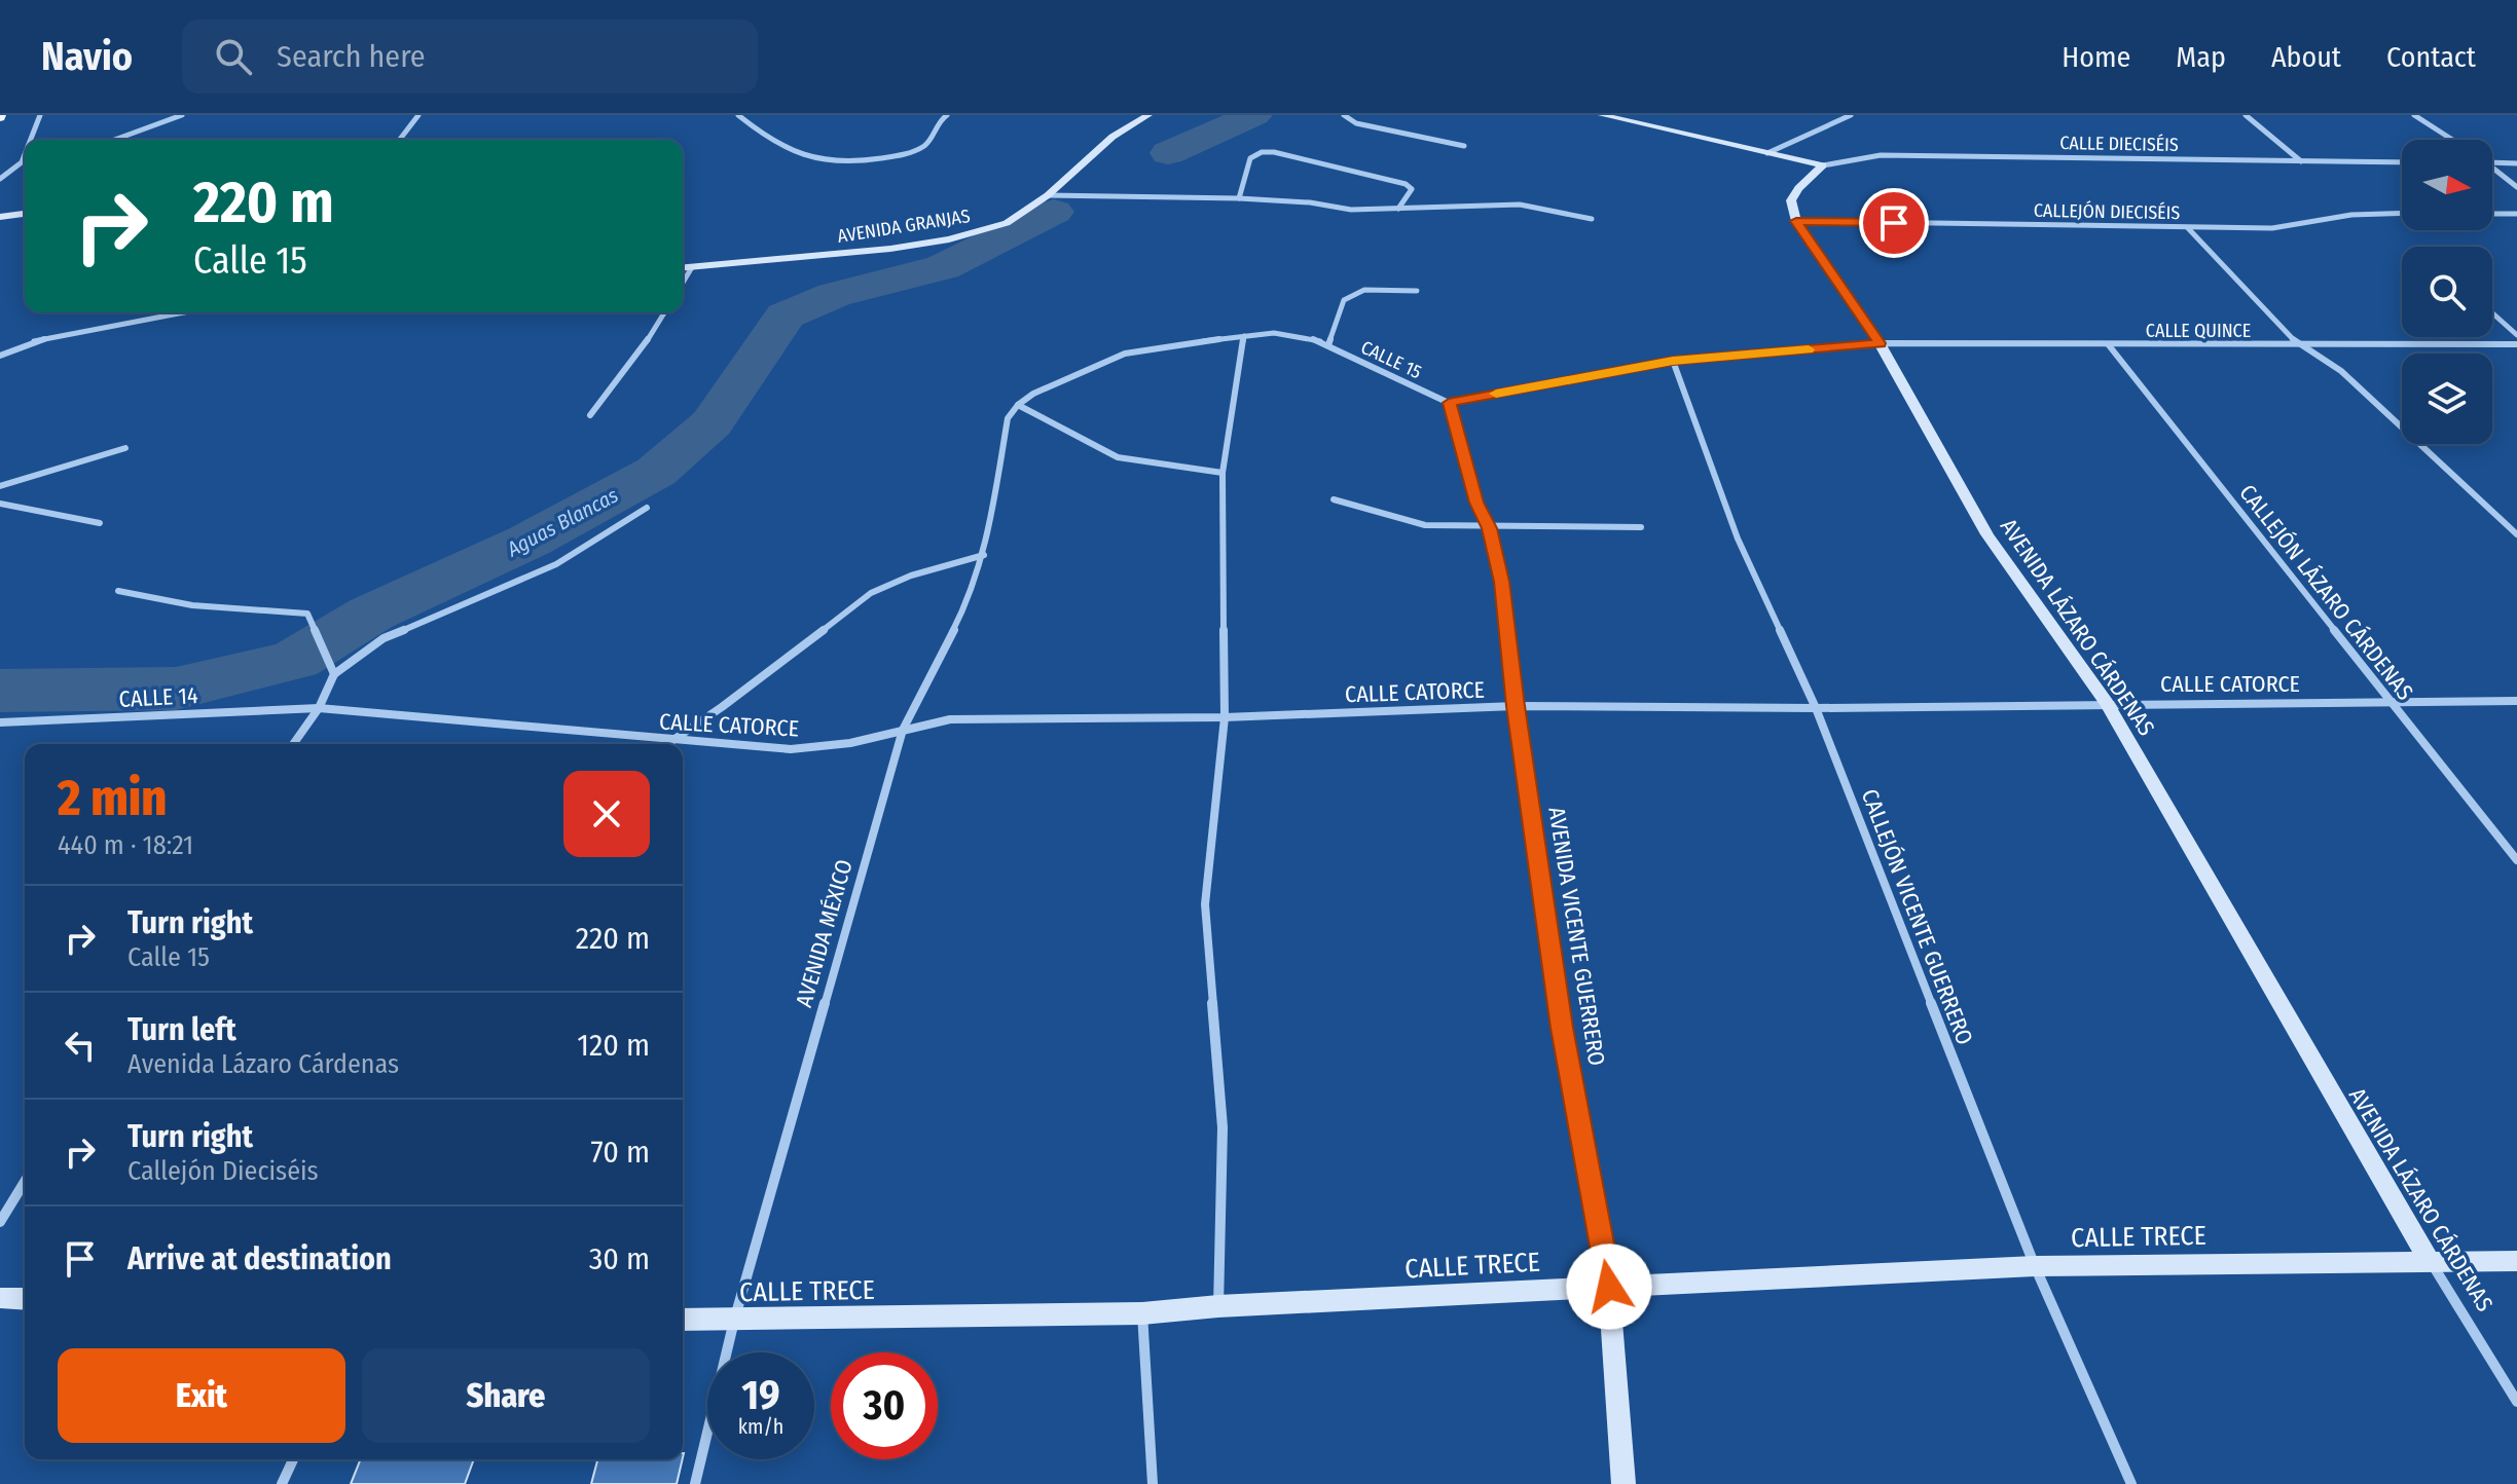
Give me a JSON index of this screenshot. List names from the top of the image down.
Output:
{
  "streets": {
    "main road": [
      "AVENIDA GRANJAS",
      "AVENIDA LÁZARO CÁRDENAS",
      "AVENIDA VICENTE GUERRERO",
      "CALLE TRECE"
    ],
    "street": [
      "CALLE DIECISÉIS",
      "CALLEJÓN DIECISÉIS",
      "CALLE QUINCE",
      "CALLE 15",
      "CALLEJÓN LÁZARO CÁRDENAS",
      "CALLE CATORCE",
      "CALLE 14",
      "CALLEJÓN VICENTE GUERRERO",
      "AVENIDA MÉXICO"
    ]
  },
  "crossings": [
    ["CALLEJÓN DIECISÉIS", "AVENIDA LÁZARO CÁRDENAS"],
    ["CALLE QUINCE", "CALLEJÓN LÁZARO CÁRDENAS"],
    ["CALLE QUINCE", "AVENIDA LÁZARO CÁRDENAS"],
    ["CALLE 15", "AVENIDA MÉXICO"],
    ["CALLE 15", "AVENIDA VICENTE GUERRERO"],
    ["CALLEJÓN LÁZARO CÁRDENAS", "CALLE CATORCE"],
    ["AVENIDA LÁZARO CÁRDENAS", "CALLE CATORCE"],
    ["AVENIDA LÁZARO CÁRDENAS", "CALLE TRECE"],
    ["CALLE CATORCE", "CALLE 14"],
    ["CALLE CATORCE", "CALLEJÓN VICENTE GUERRERO"],
    ["CALLE CATORCE", "AVENIDA MÉXICO"],
    ["CALLE CATORCE", "AVENIDA VICENTE GUERRERO"],
    ["CALLEJÓN VICENTE GUERRERO", "CALLE TRECE"],
    ["AVENIDA MÉXICO", "CALLE TRECE"],
    ["AVENIDA VICENTE GUERRERO", "CALLE TRECE"]
  ],
  "water": ["Aguas Blancas"],
  "north": "right",
  "page": {
    "header": "Navio",
    "search": "Search here",
    "nav": [
      "Home",
      "Map",
      "About",
      "Contact"
    ],
    "turn": ["220 m", "Calle 15"],
    "heading": ["2 min", "440 m · 18:21"],
    "list": [
      {
        "name": "Turn right",
        "note": "Calle 15",
        "value": "220 m"
      },
      {
        "name": "Turn left",
        "note": "Avenida Lázaro Cárdenas",
        "value": "120 m"
      },
      {
        "name": "Turn right",
        "note": "Callejón Dieciséis",
        "value": "70 m"
      },
      {
        "name": "Arrive at destination",
        "value": "30 m"
      }
    ],
    "buttons": ["Exit", "Share"],
    "speed": "19 km/h",
    "limit": "30"
  }
}
